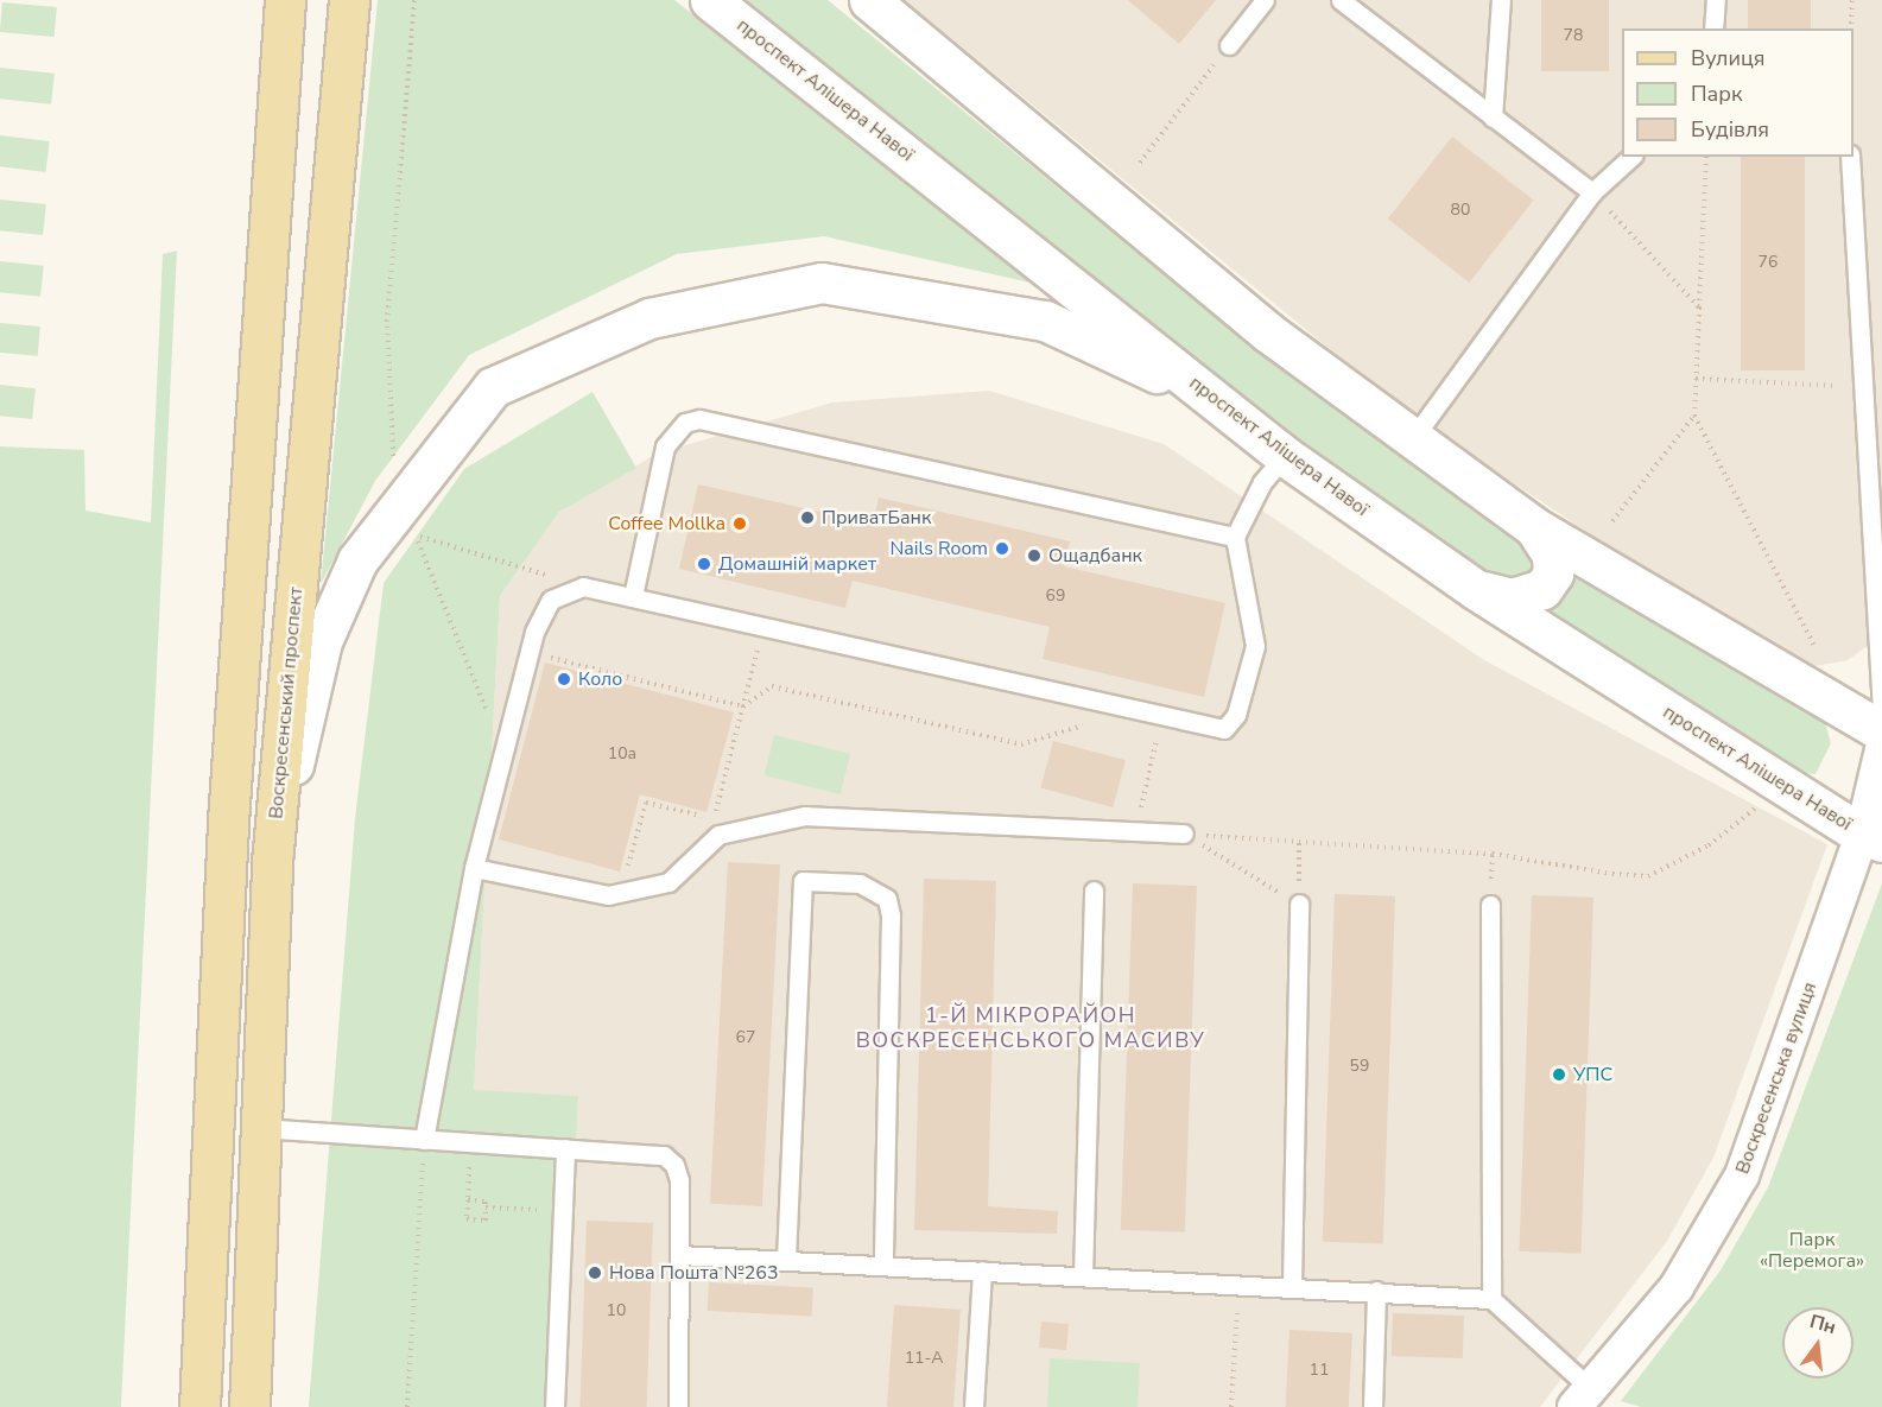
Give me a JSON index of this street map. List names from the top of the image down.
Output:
{
  "streets": {
    "main road": ["Воскресенський проспект"],
    "street": ["проспект Алішера Навої", "Воскресенська вулиця"]
  },
  "crossings": [
    ["проспект Алішера Навої", "Воскресенська вулиця"]
  ],
  "districts": ["1-Й МІКРОРАЙОН ВОСКРЕСЕНСЬКОГО МАСИВУ"],
  "parks": ["Парк «Перемога»"],
  "places": [
    "ПриватБанк",
    "Coffee Mollka",
    "Nails Room",
    "Ощадбанк",
    "Домашній маркет",
    "Коло",
    "УПС",
    "Нова Пошта №263"
  ],
  "house_numbers": [
    "78",
    "80",
    "76",
    "69",
    "10а",
    "67",
    "59",
    "10",
    "11-А",
    "11"
  ],
  "legend": ["Вулиця", "Парк", "Будівля"],
  "north": "top"
}
